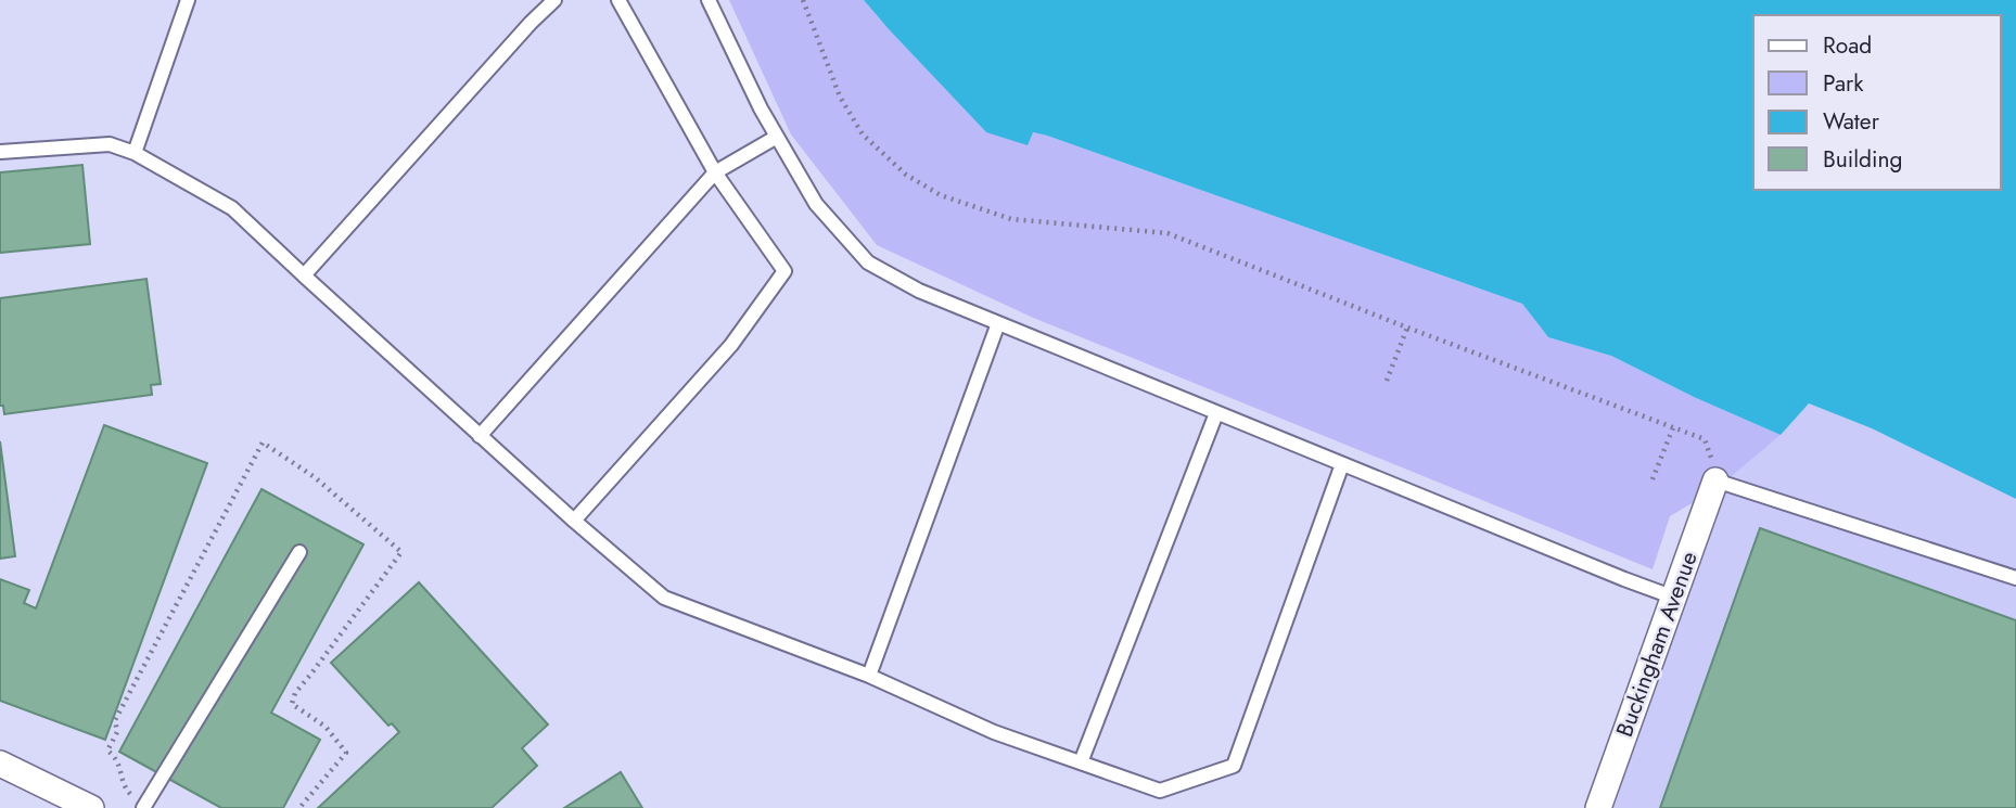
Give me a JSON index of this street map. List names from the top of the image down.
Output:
{
  "streets": {
    "street": ["Buckingham Avenue"]
  },
  "legend": [
    "Road",
    "Park",
    "Water",
    "Building"
  ]
}
